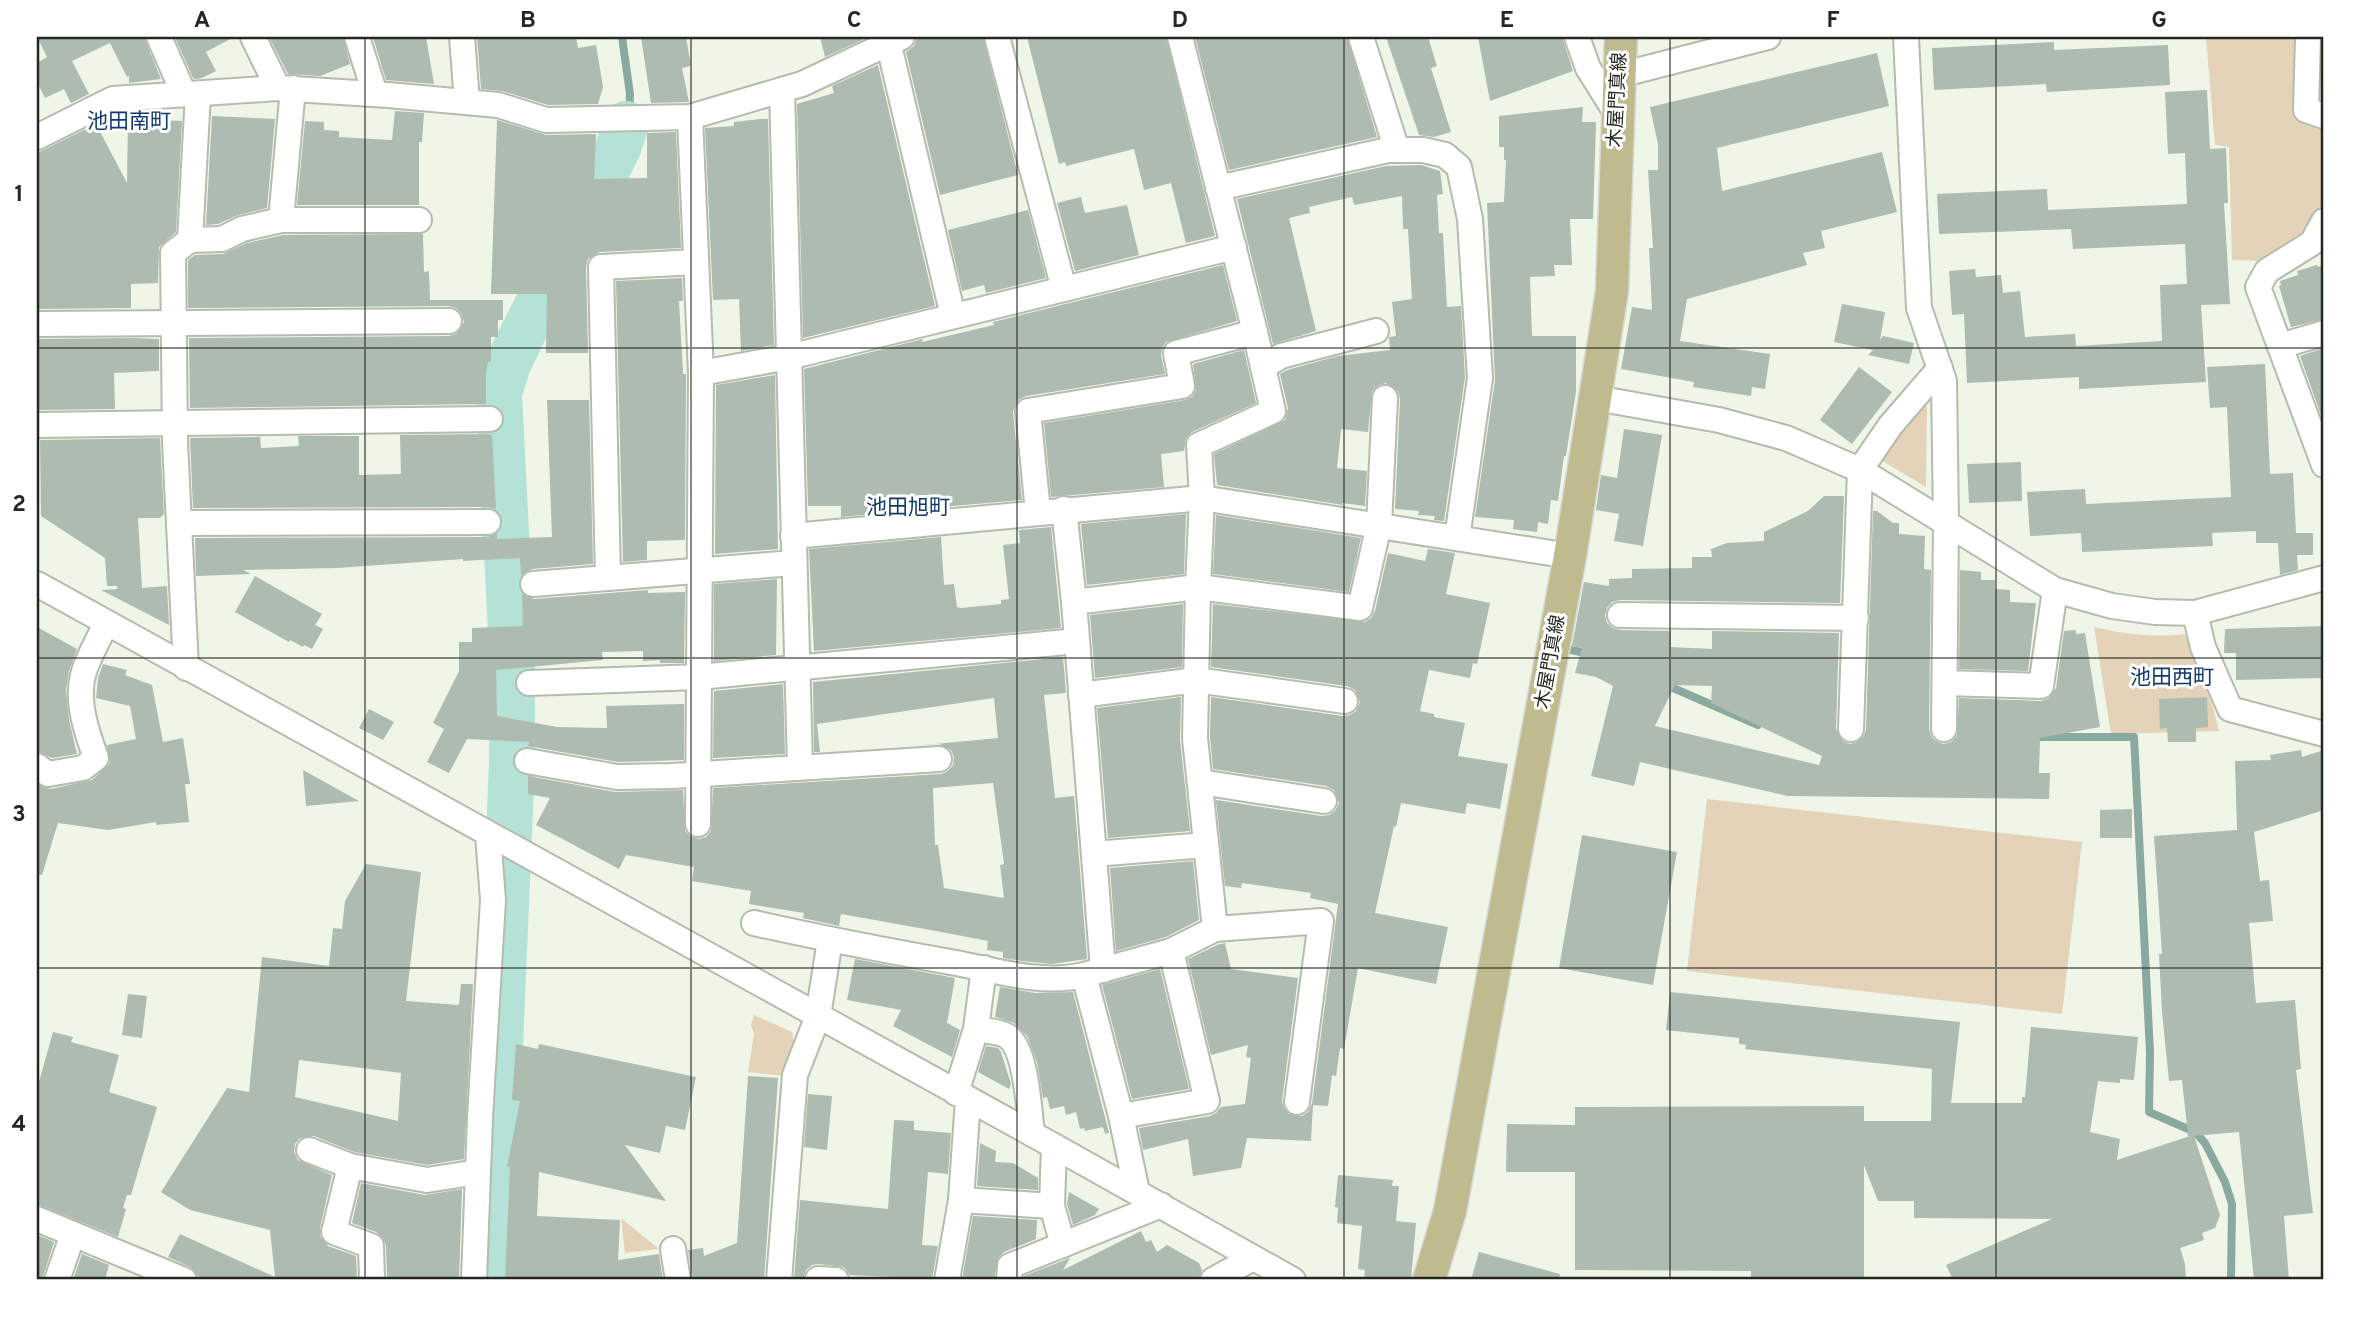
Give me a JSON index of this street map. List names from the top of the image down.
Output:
{
  "streets": {
    "main road": ["木屋門真線"]
  },
  "districts": ["池田南町", "池田旭町", "池田西町"],
  "grid": {
    "columns": [
      "A",
      "B",
      "C",
      "D",
      "E",
      "F",
      "G"
    ],
    "rows": [
      "1",
      "2",
      "3",
      "4"
    ]
  }
}
